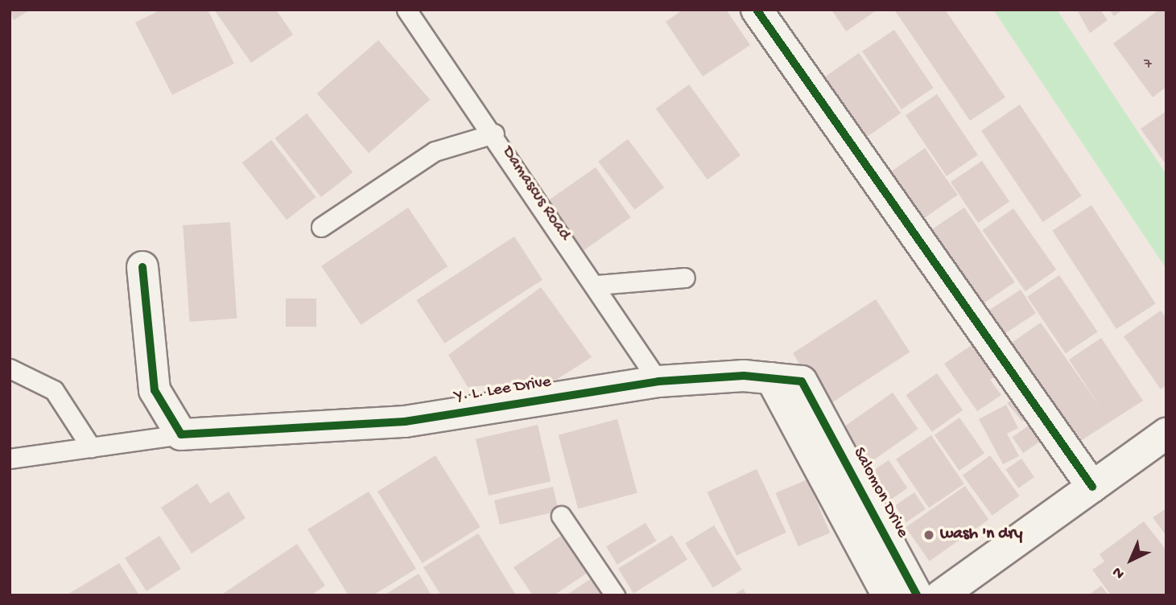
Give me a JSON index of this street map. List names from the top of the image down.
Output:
{
  "streets": {
    "street": ["Y. L. Lee Drive", "Salomon Drive"],
    "lane": ["Damascus Road"]
  },
  "crossings": [
    ["Damascus Road", "Y. L. Lee Drive"],
    ["Y. L. Lee Drive", "Salomon Drive"]
  ],
  "places": ["wash 'n dry"],
  "house_numbers": ["7"],
  "north": "bottom left"
}
